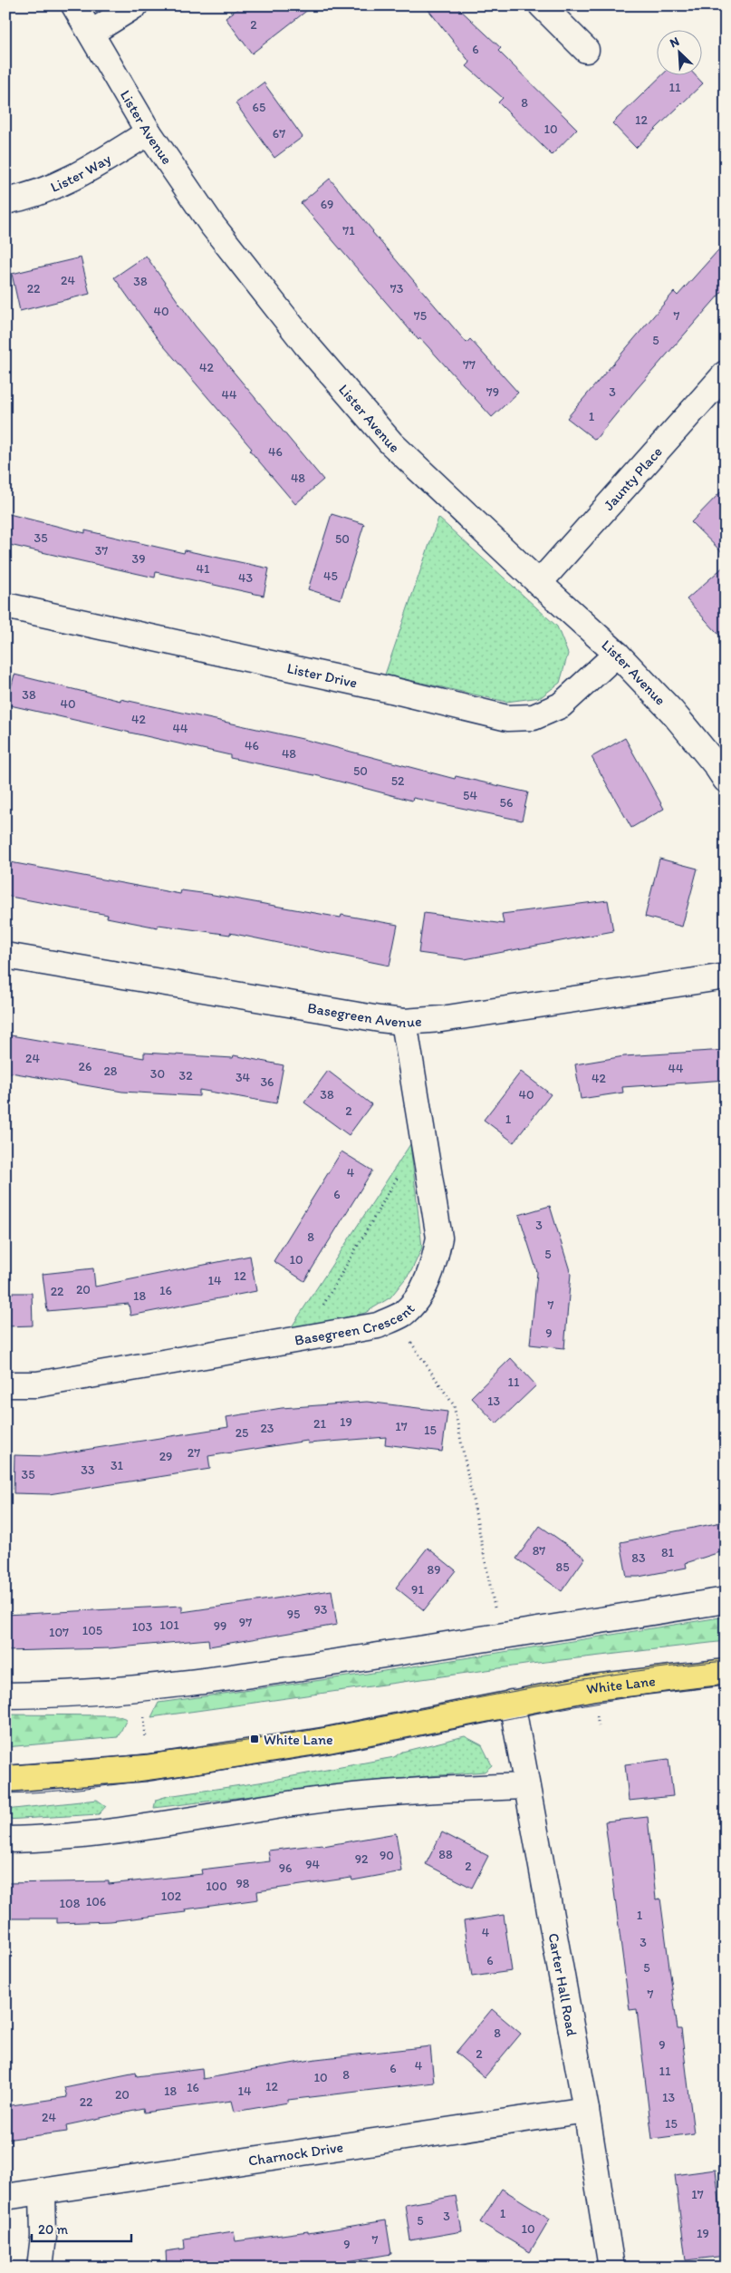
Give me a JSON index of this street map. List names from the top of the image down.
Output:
{
  "streets": {
    "main road": ["White Lane"],
    "street": [
      "Lister Avenue",
      "Lister Way",
      "Jaunty Place",
      "Lister Drive",
      "Basegreen Avenue",
      "Basegreen Crescent",
      "Carter Hall Road",
      "Charnock Drive"
    ]
  },
  "crossings": [
    ["Lister Avenue", "Lister Way"],
    ["Lister Avenue", "Jaunty Place"],
    ["Lister Avenue", "Lister Drive"],
    ["Basegreen Avenue", "Basegreen Crescent"],
    ["White Lane", "Carter Hall Road"],
    ["Carter Hall Road", "Charnock Drive"]
  ],
  "places": {
    "transit": ["White Lane"]
  },
  "house_numbers": [
    "2",
    "6",
    "11",
    "8",
    "65",
    "12",
    "10",
    "67",
    "69",
    "71",
    "24",
    "38",
    "22",
    "73",
    "40",
    "75",
    "7",
    "5",
    "77",
    "42",
    "79",
    "3",
    "44",
    "1",
    "46",
    "48",
    "35",
    "50",
    "37",
    "39",
    "41",
    "45",
    "43",
    "38",
    "40",
    "42",
    "44",
    "46",
    "48",
    "50",
    "52",
    "54",
    "56",
    "24",
    "26",
    "44",
    "28",
    "30",
    "32",
    "34",
    "42",
    "36",
    "38",
    "40",
    "2",
    "1",
    "4",
    "6",
    "3",
    "8",
    "5",
    "10",
    "12",
    "14",
    "20",
    "16",
    "22",
    "18",
    "7",
    "9",
    "11",
    "13",
    "19",
    "21",
    "17",
    "23",
    "15",
    "25",
    "27",
    "29",
    "31",
    "33",
    "35",
    "87",
    "81",
    "83",
    "85",
    "89",
    "91",
    "93",
    "95",
    "97",
    "101",
    "99",
    "103",
    "105",
    "107",
    "88",
    "90",
    "92",
    "94",
    "2",
    "96",
    "98",
    "100",
    "102",
    "106",
    "108",
    "1",
    "4",
    "3",
    "6",
    "5",
    "7",
    "8",
    "9",
    "2",
    "4",
    "6",
    "11",
    "8",
    "10",
    "12",
    "16",
    "18",
    "14",
    "20",
    "13",
    "22",
    "24",
    "15",
    "17",
    "1",
    "3",
    "5",
    "10",
    "19",
    "7",
    "9"
  ],
  "scale_bar": "20 m",
  "north": "top left"
}
